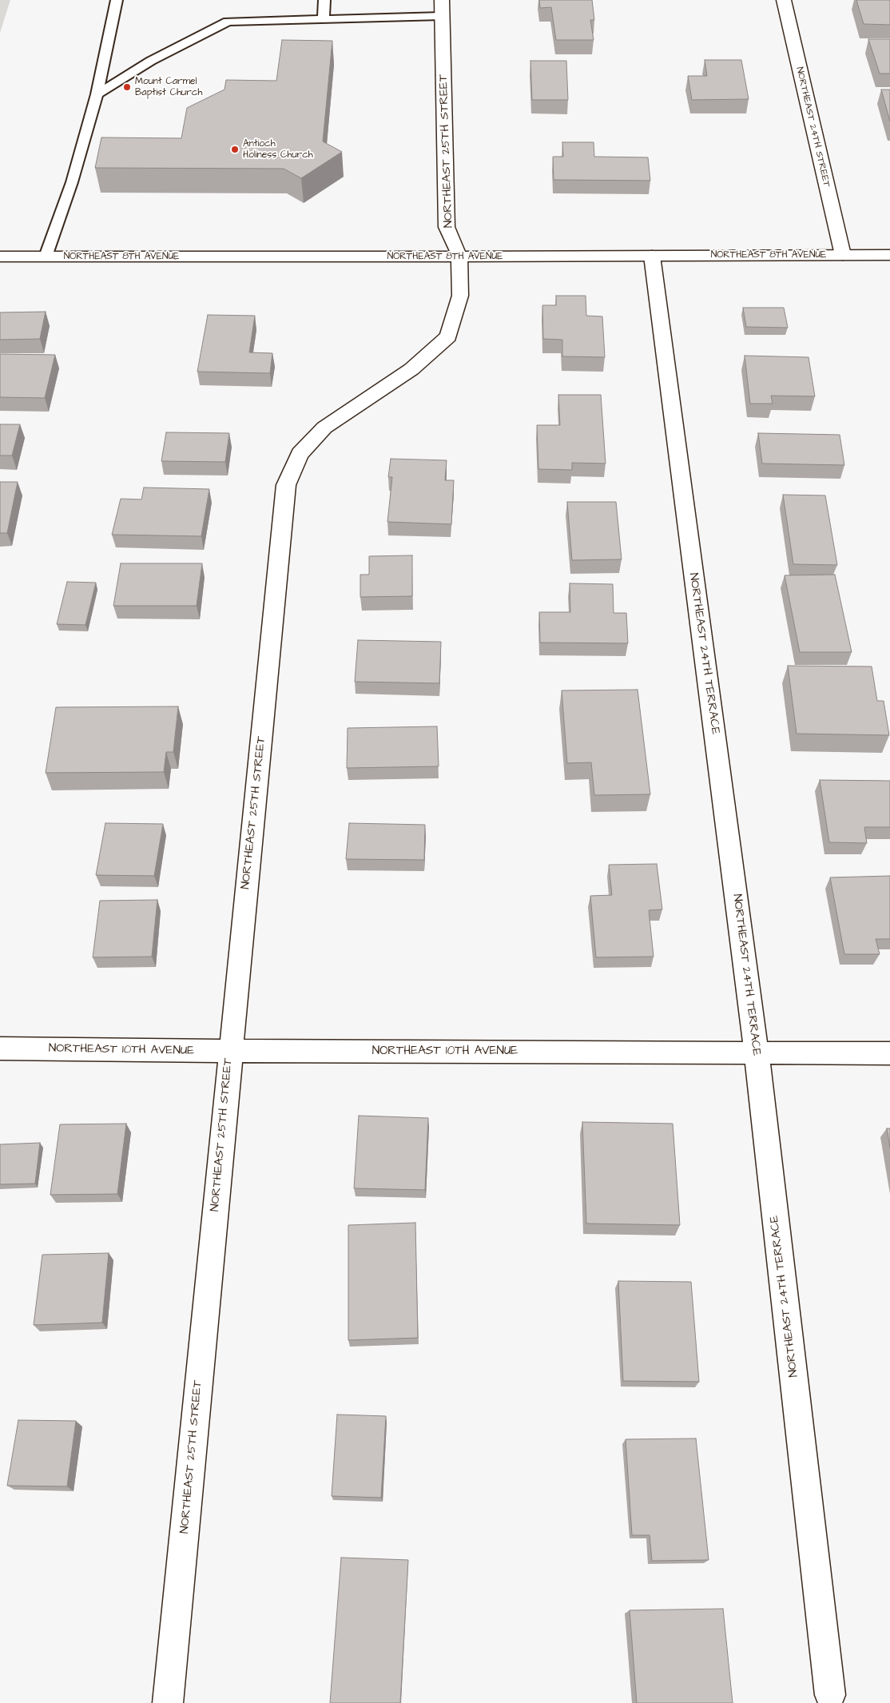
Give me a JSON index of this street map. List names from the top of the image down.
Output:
{
  "streets": {
    "street": [
      "NORTHEAST 24TH STREET",
      "NORTHEAST 25TH STREET",
      "NORTHEAST 8TH AVENUE",
      "NORTHEAST 24TH TERRACE",
      "NORTHEAST 10TH AVENUE"
    ]
  },
  "crossings": [
    ["NORTHEAST 24TH STREET", "NORTHEAST 8TH AVENUE"],
    ["NORTHEAST 25TH STREET", "NORTHEAST 8TH AVENUE"],
    ["NORTHEAST 25TH STREET", "NORTHEAST 10TH AVENUE"],
    ["NORTHEAST 8TH AVENUE", "NORTHEAST 24TH TERRACE"],
    ["NORTHEAST 24TH TERRACE", "NORTHEAST 10TH AVENUE"]
  ],
  "places": ["Mount Carmel Baptist Church", "Antioch Holiness Church"]
}
